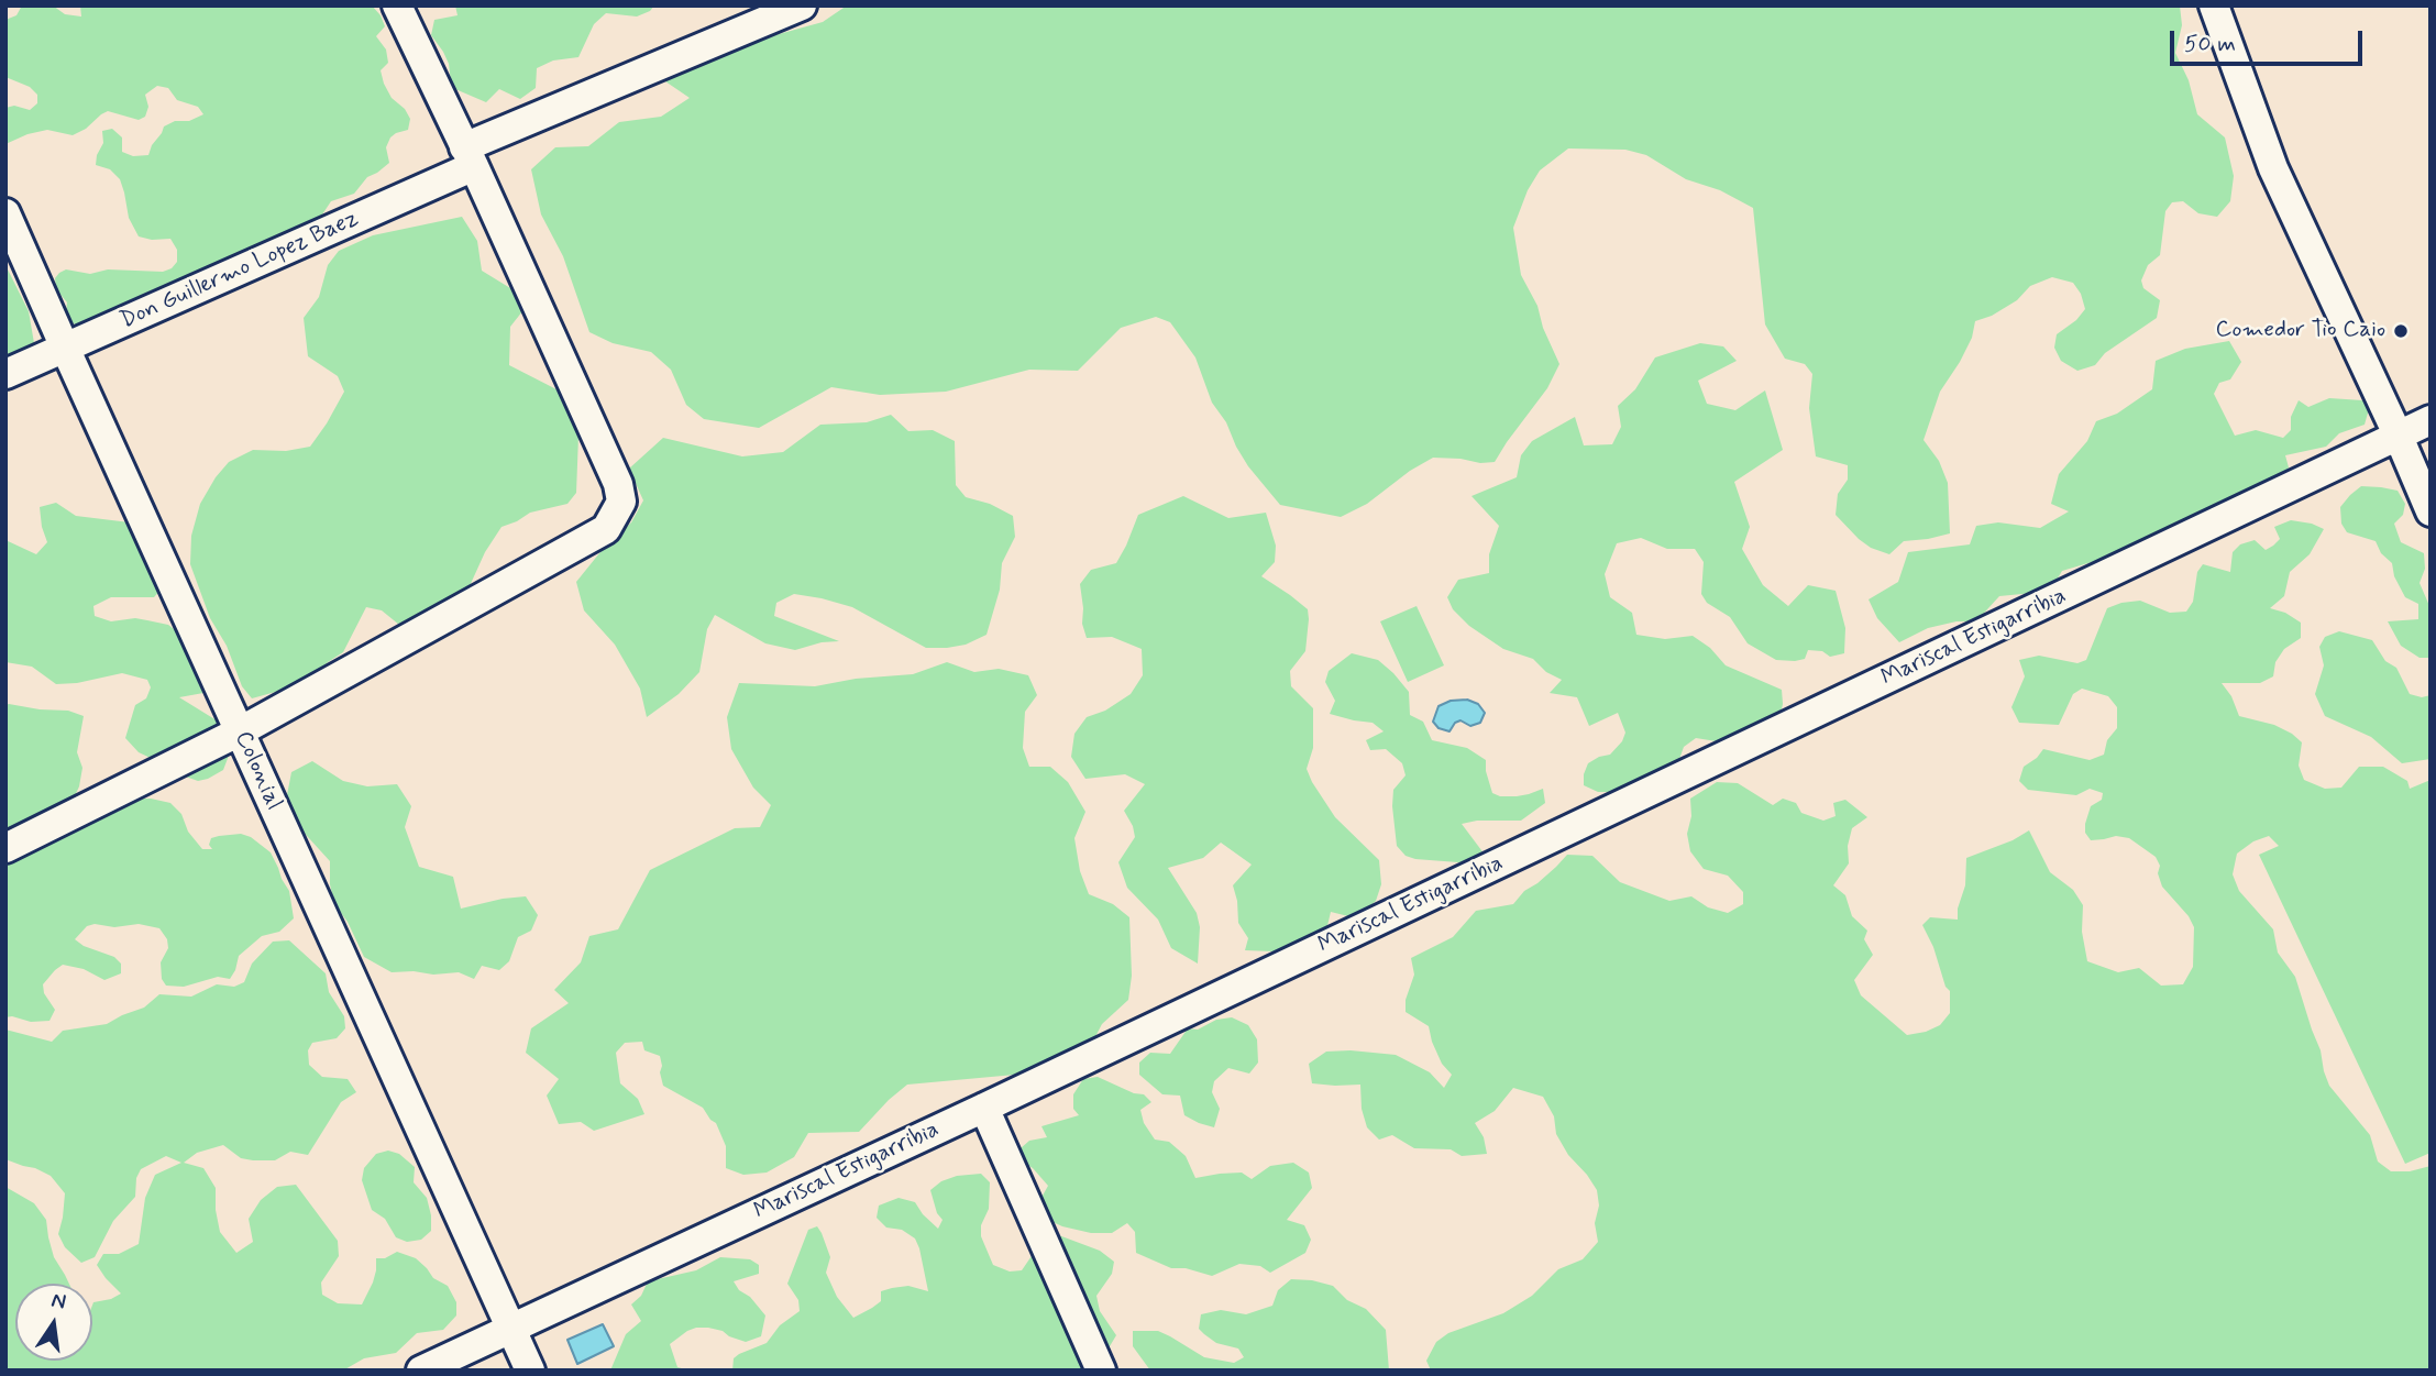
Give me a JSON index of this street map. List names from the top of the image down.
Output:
{
  "streets": {
    "street": ["Don Guillermo Lopez Baez", "Mariscal Estigarribia", "Colonial"]
  },
  "crossings": [
    ["Don Guillermo Lopez Baez", "Colonial"],
    ["Mariscal Estigarribia", "Colonial"]
  ],
  "places": ["Comedor Tio Caio"],
  "scale_bar": "50 m",
  "north": "top"
}
